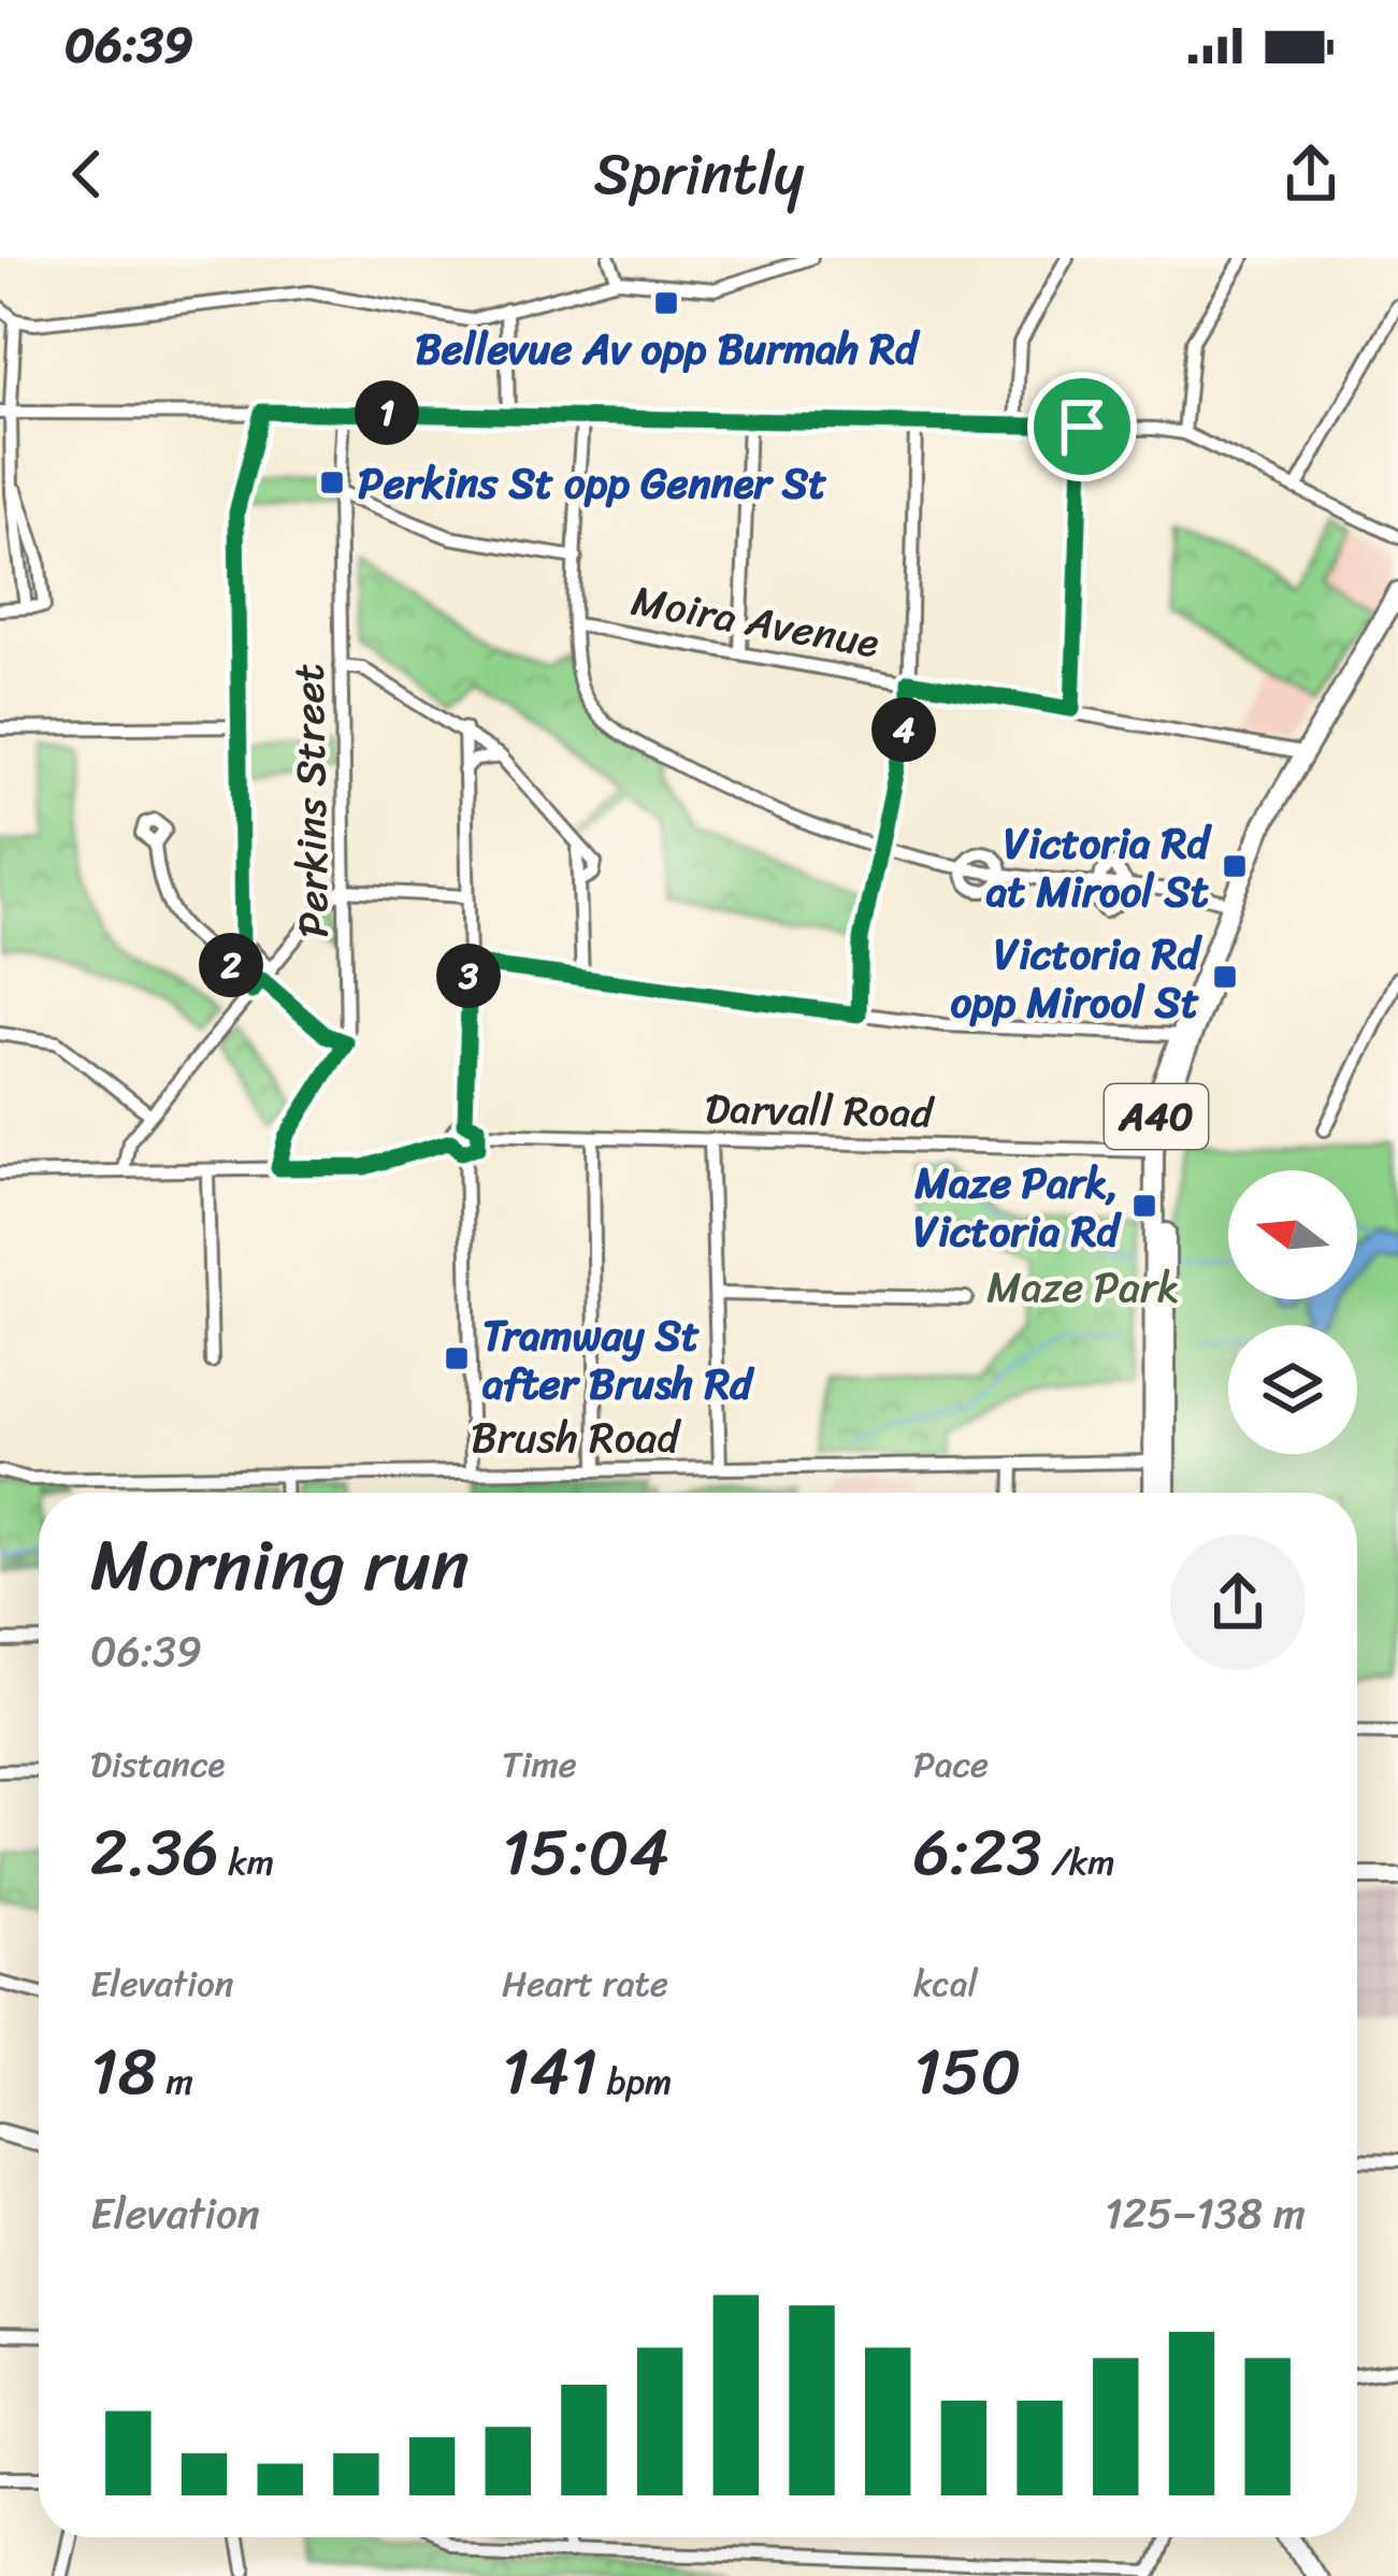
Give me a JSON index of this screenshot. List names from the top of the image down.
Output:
{
  "streets": {
    "highway": ["A40"],
    "street": [
      "Moira Avenue",
      "Perkins Street",
      "Darvall Road",
      "Brush Road"
    ]
  },
  "crossings": [
    ["Moira Avenue", "A40"],
    ["Darvall Road", "A40"],
    ["A40", "Brush Road"]
  ],
  "parks": ["Maze Park"],
  "places": {
    "transit": [
      "Bellevue Av opp Burmah Rd",
      "Perkins St opp Genner St",
      "Victoria Rd at Mirool St",
      "Victoria Rd opp Mirool St",
      "Maze Park, Victoria Rd",
      "Tramway St after Brush Rd"
    ]
  },
  "north": "left",
  "page": {
    "status": "06:39",
    "header": "Sprintly",
    "pins": [
      "1",
      "4",
      "2",
      "3"
    ],
    "heading": ["Morning run", "06:39"],
    "stats": [
      ["Distance", "2.36 km"],
      ["Time", "15:04"],
      ["Pace", "6:23 /km"],
      ["Elevation", "18 m"],
      ["Heart rate", "141 bpm"],
      ["kcal", "150"]
    ],
    "chart": ["Elevation", "125–138 m"]
  }
}
